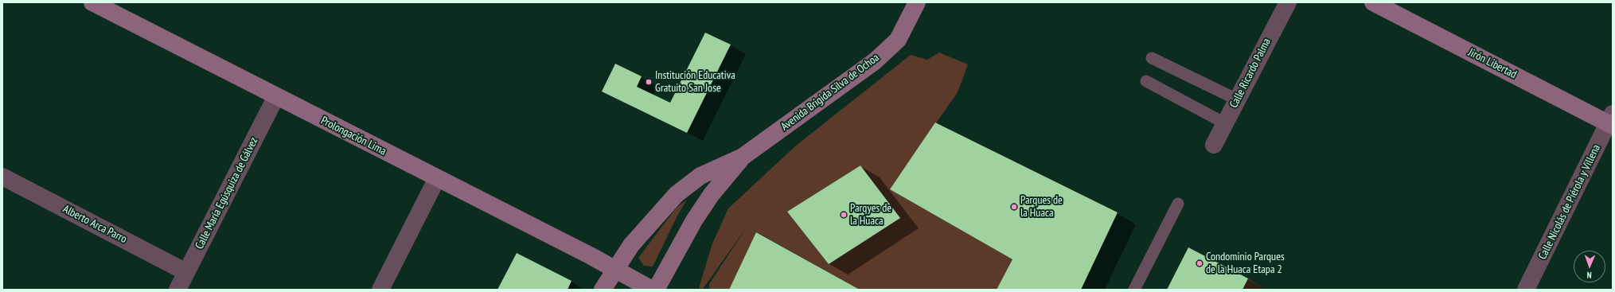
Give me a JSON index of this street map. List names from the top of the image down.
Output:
{
  "streets": {
    "street": [
      "Jirón Libertad",
      "Calle Ricardo Palma",
      "Avenida Brigida Silva de Ochoa",
      "Prolongación Lima",
      "Calle María Egúsquiza de Gálvez",
      "Calle Nicolás de Piérola y Villena",
      "Alberto Arca Parro"
    ]
  },
  "crossings": [
    ["Jirón Libertad", "Calle Nicolás de Piérola y Villena"],
    ["Avenida Brigida Silva de Ochoa", "Prolongación Lima"],
    ["Prolongación Lima", "Calle María Egúsquiza de Gálvez"],
    ["Calle María Egúsquiza de Gálvez", "Alberto Arca Parro"]
  ],
  "places": [
    "Institución Educativa Gratuito San Jose",
    "Parques de la Huaca",
    "Parqyes de la Huaca",
    "Condominio Parques de la Huaca Etapa 2"
  ],
  "north": "bottom"
}
